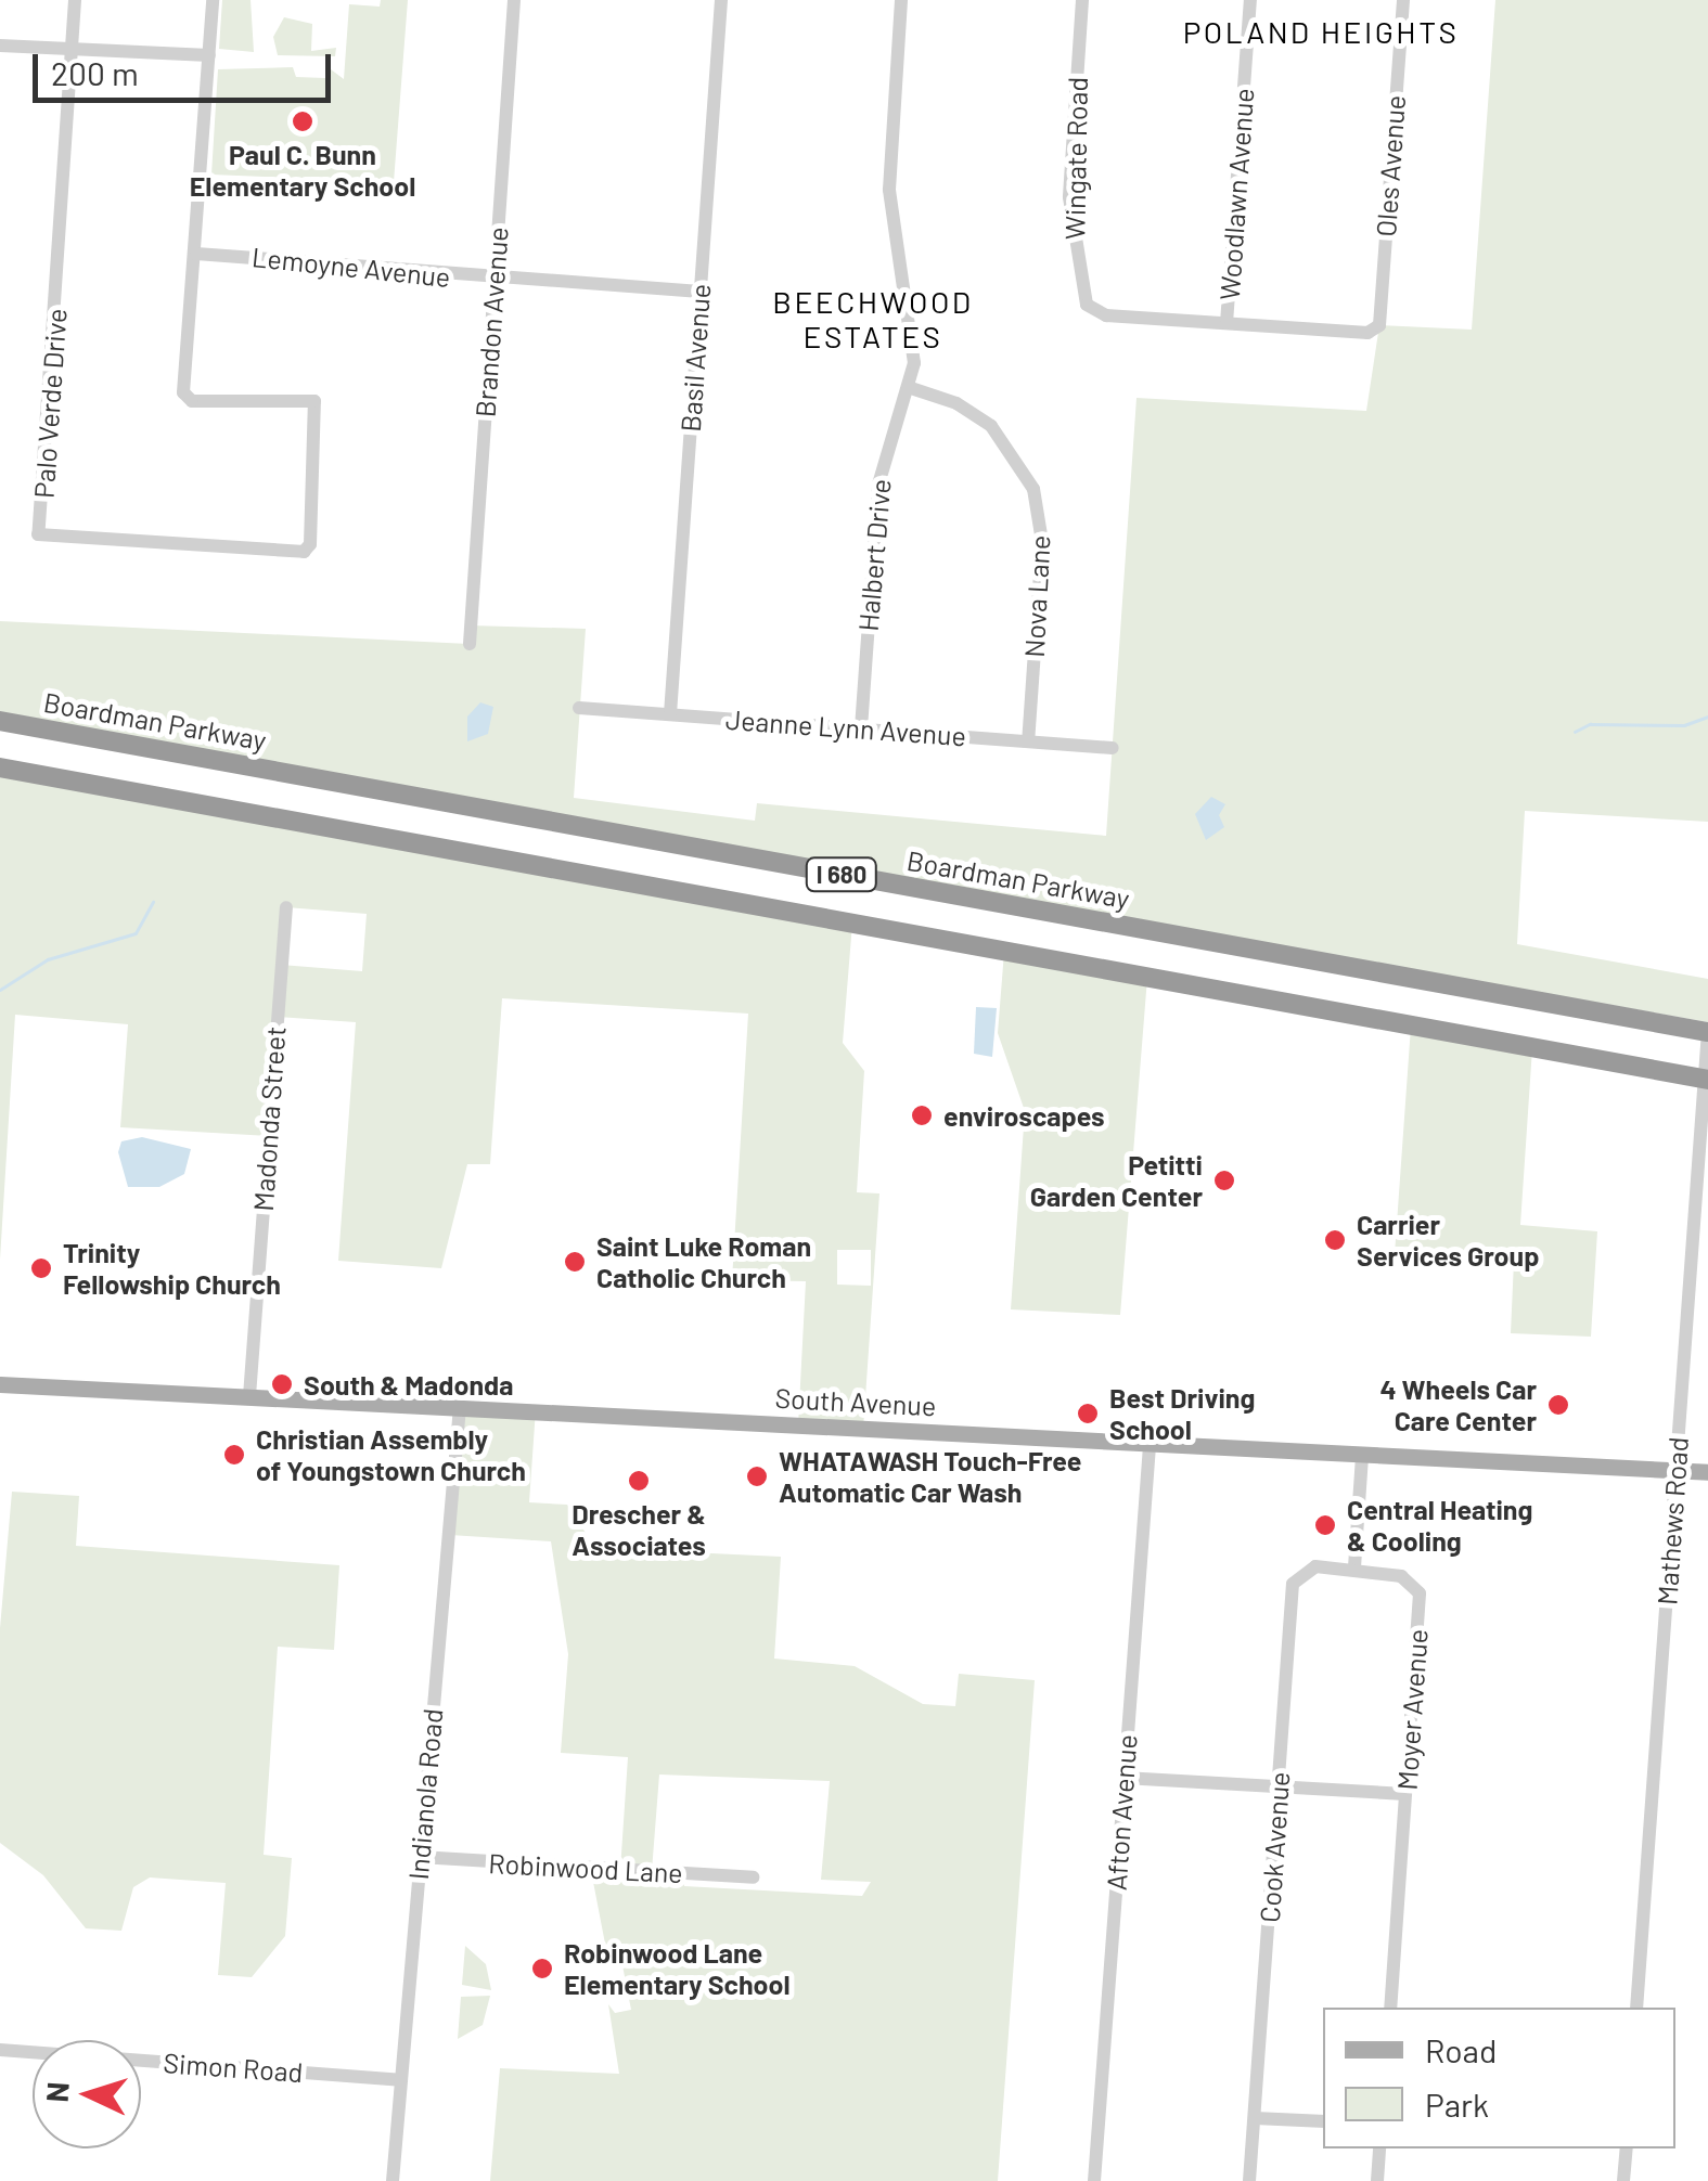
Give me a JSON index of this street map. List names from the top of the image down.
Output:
{
  "streets": {
    "highway": ["Boardman Parkway", "I 680"],
    "main road": ["South Avenue"],
    "street": [
      "Wingate Road",
      "Oles Avenue",
      "Woodlawn Avenue",
      "Lemoyne Avenue",
      "Brandon Avenue",
      "Basil Avenue",
      "Palo Verde Drive",
      "Halbert Drive",
      "Nova Lane",
      "Jeanne Lynn Avenue",
      "Madonda Street",
      "Mathews Road",
      "Moyer Avenue",
      "Indianola Road",
      "Afton Avenue",
      "Cook Avenue",
      "Robinwood Lane",
      "Simon Road"
    ]
  },
  "crossings": [
    ["Wingate Road", "Oles Avenue"],
    ["Wingate Road", "Woodlawn Avenue"],
    ["Oles Avenue", "Woodlawn Avenue"],
    ["Lemoyne Avenue", "Brandon Avenue"],
    ["Lemoyne Avenue", "Basil Avenue"],
    ["Lemoyne Avenue", "Palo Verde Drive"],
    ["Basil Avenue", "Jeanne Lynn Avenue"],
    ["Halbert Drive", "Nova Lane"],
    ["Halbert Drive", "Jeanne Lynn Avenue"],
    ["Nova Lane", "Jeanne Lynn Avenue"],
    ["Boardman Parkway", "Mathews Road"],
    ["Madonda Street", "South Avenue"],
    ["South Avenue", "Mathews Road"],
    ["South Avenue", "Indianola Road"],
    ["South Avenue", "Afton Avenue"],
    ["Moyer Avenue", "Cook Avenue"],
    ["Indianola Road", "Robinwood Lane"],
    ["Indianola Road", "Simon Road"]
  ],
  "districts": ["POLAND HEIGHTS", "BEECHWOOD ESTATES"],
  "places": [
    "Paul C. Bunn Elementary School",
    "enviroscapes",
    "Petitti Garden Center",
    "Carrier Services Group",
    "Saint Luke Roman Catholic Church",
    "Trinity Fellowship Church",
    "South & Madonda",
    "4 Wheels Car Care Center",
    "Best Driving School",
    "Christian Assembly of Youngstown Church",
    "WHATAWASH Touch-Free Automatic Car Wash",
    "Drescher & Associates",
    "Central Heating & Cooling",
    "Robinwood Lane Elementary School"
  ],
  "legend": ["Road", "Park"],
  "scale_bar": "200 m",
  "north": "left"
}
